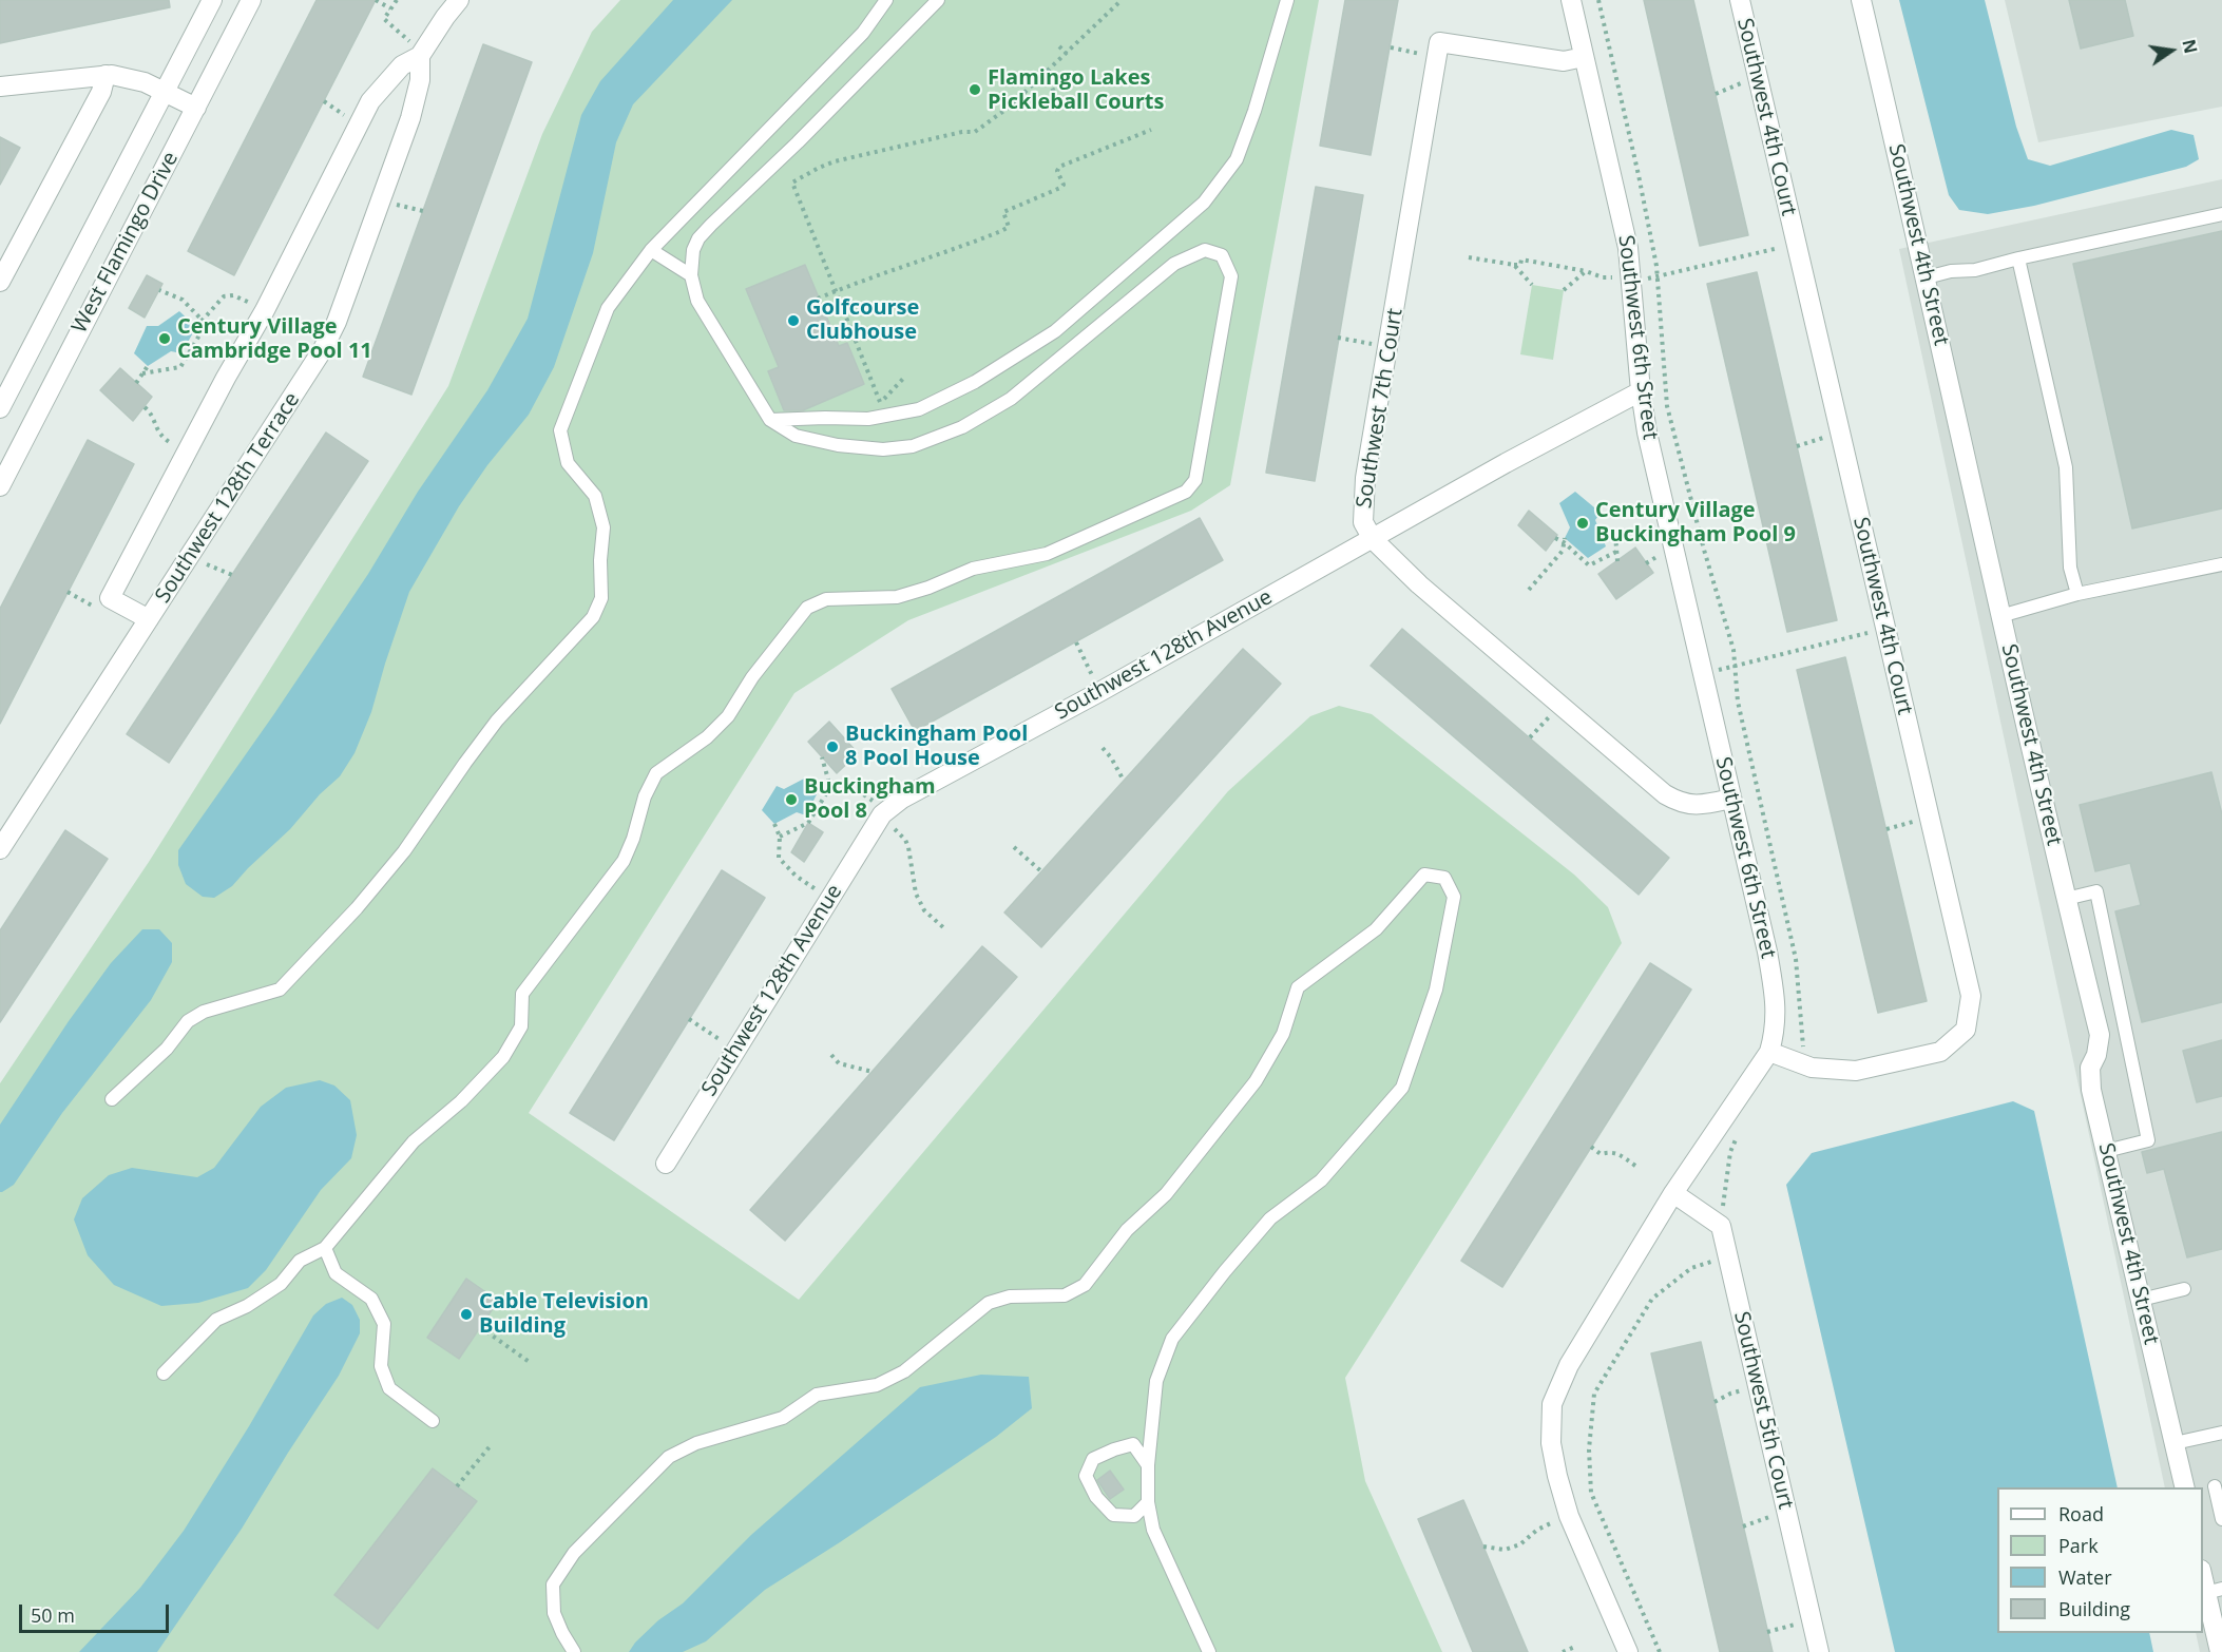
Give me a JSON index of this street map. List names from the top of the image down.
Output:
{
  "streets": {
    "street": [
      "Southwest 4th Court",
      "West Flamingo Drive",
      "Southwest 4th Street",
      "Southwest 6th Street",
      "Southwest 7th Court",
      "Southwest 128th Terrace",
      "Southwest 128th Avenue",
      "Southwest 5th Court"
    ]
  },
  "crossings": [
    ["Southwest 4th Court", "Southwest 6th Street"],
    ["Southwest 6th Street", "Southwest 7th Court"],
    ["Southwest 6th Street", "Southwest 128th Avenue"],
    ["Southwest 6th Street", "Southwest 5th Court"],
    ["Southwest 7th Court", "Southwest 128th Avenue"]
  ],
  "places": [
    "Flamingo Lakes Pickleball Courts",
    "Golfcourse Clubhouse",
    "Century Village Cambridge Pool 11",
    "Century Village Buckingham Pool 9",
    "Buckingham Pool 8 Pool House",
    "Buckingham Pool 8",
    "Cable Television Building"
  ],
  "legend": [
    "Road",
    "Park",
    "Water",
    "Building"
  ],
  "scale_bar": "50 m",
  "north": "right"
}
